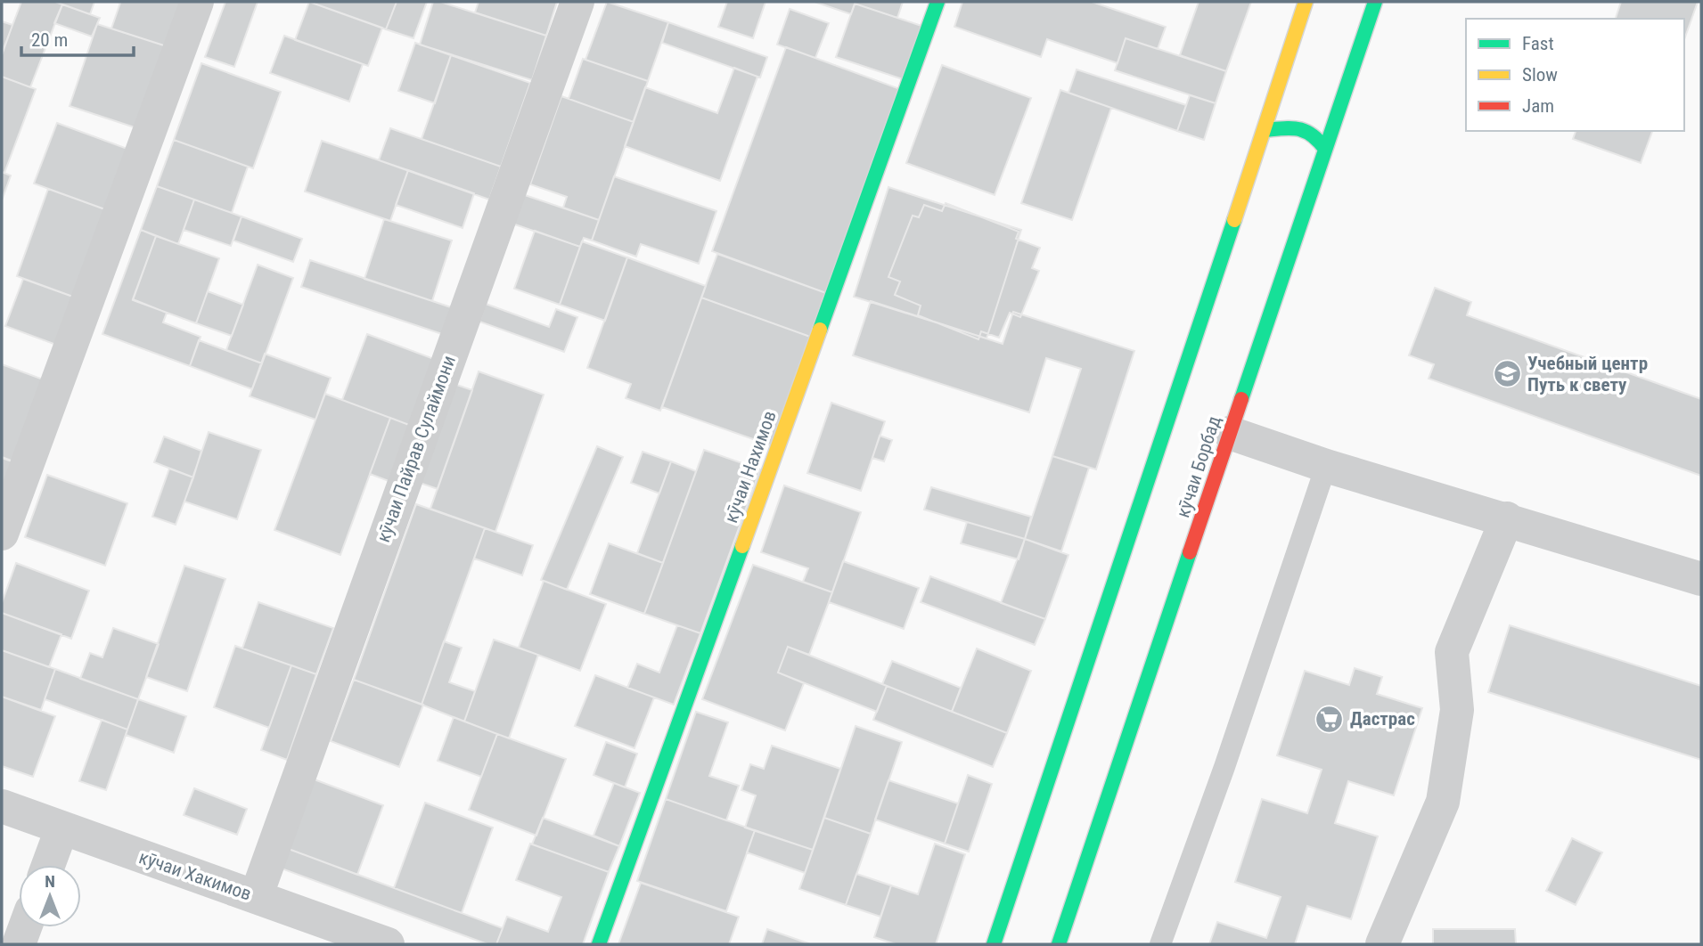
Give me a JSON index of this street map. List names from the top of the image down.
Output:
{
  "streets": {
    "main road": ["кӯчаи Нахимов", "кӯчаи Борбад"],
    "street": ["кӯчаи Пайрав Сулаймони", "кӯчаи Хакимов"]
  },
  "crossings": [
    ["кӯчаи Пайрав Сулаймони", "кӯчаи Хакимов"]
  ],
  "places": {
    "school or university": ["Учебный центр Путь к свету"],
    "supermarket": ["Дастрас"]
  },
  "legend": ["Fast", "Slow", "Jam"],
  "scale_bar": "20 m",
  "north": "top"
}
